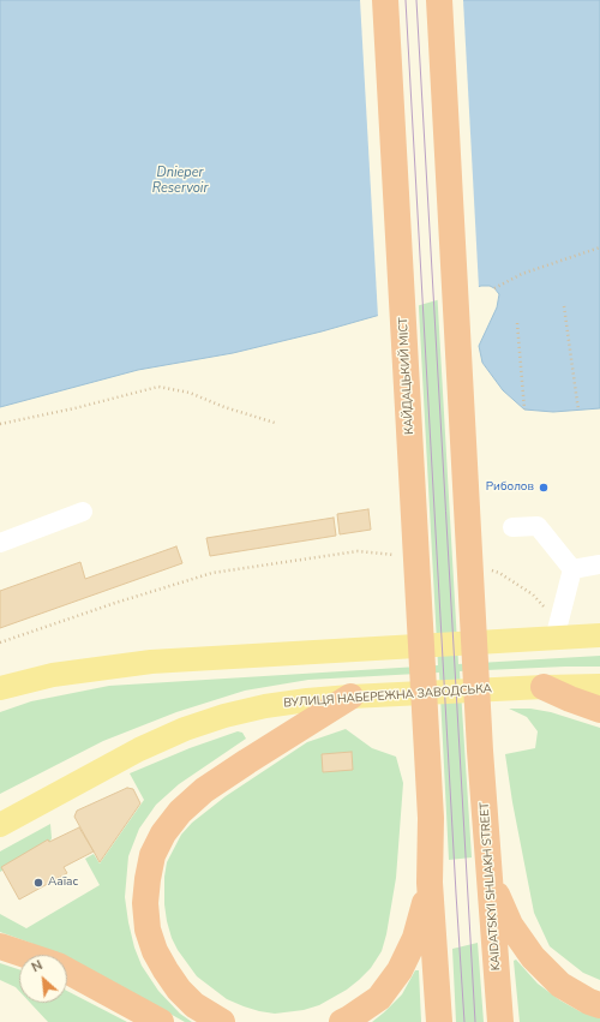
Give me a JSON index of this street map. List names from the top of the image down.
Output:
{
  "streets": {
    "highway": ["КАЙДАЦЬКИЙ МІСТ", "KAIDATSKYI SHLIAKH STREET"],
    "main road": ["ВУЛИЦЯ НАБЕРЕЖНА ЗАВОДСЬКА"]
  },
  "water": ["Dnieper Reservoir"],
  "places": ["Риболов", "Ааїас"],
  "north": "top left"
}
